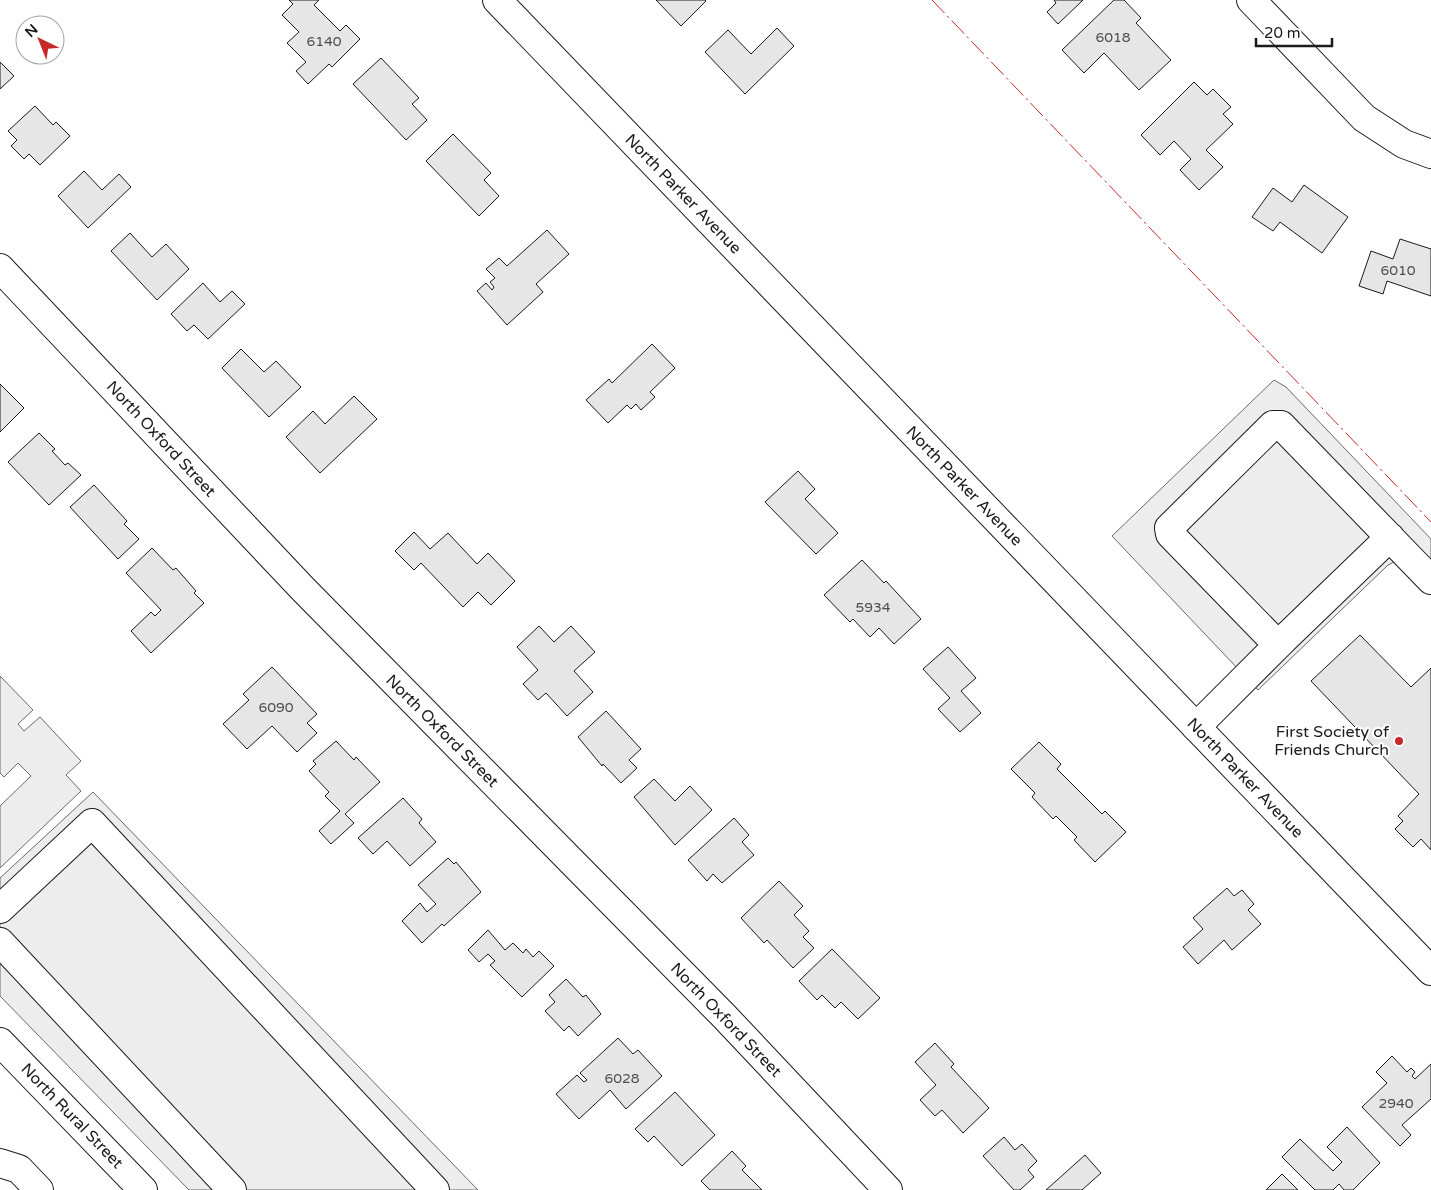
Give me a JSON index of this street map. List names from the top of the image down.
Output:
{
  "streets": {
    "street": ["North Parker Avenue", "North Oxford Street", "North Rural Street"]
  },
  "places": ["First Society of Friends Church"],
  "house_numbers": [
    "6018",
    "6140",
    "6010",
    "5934",
    "6090",
    "6028",
    "2940"
  ],
  "scale_bar": "20 m",
  "north": "top left"
}
